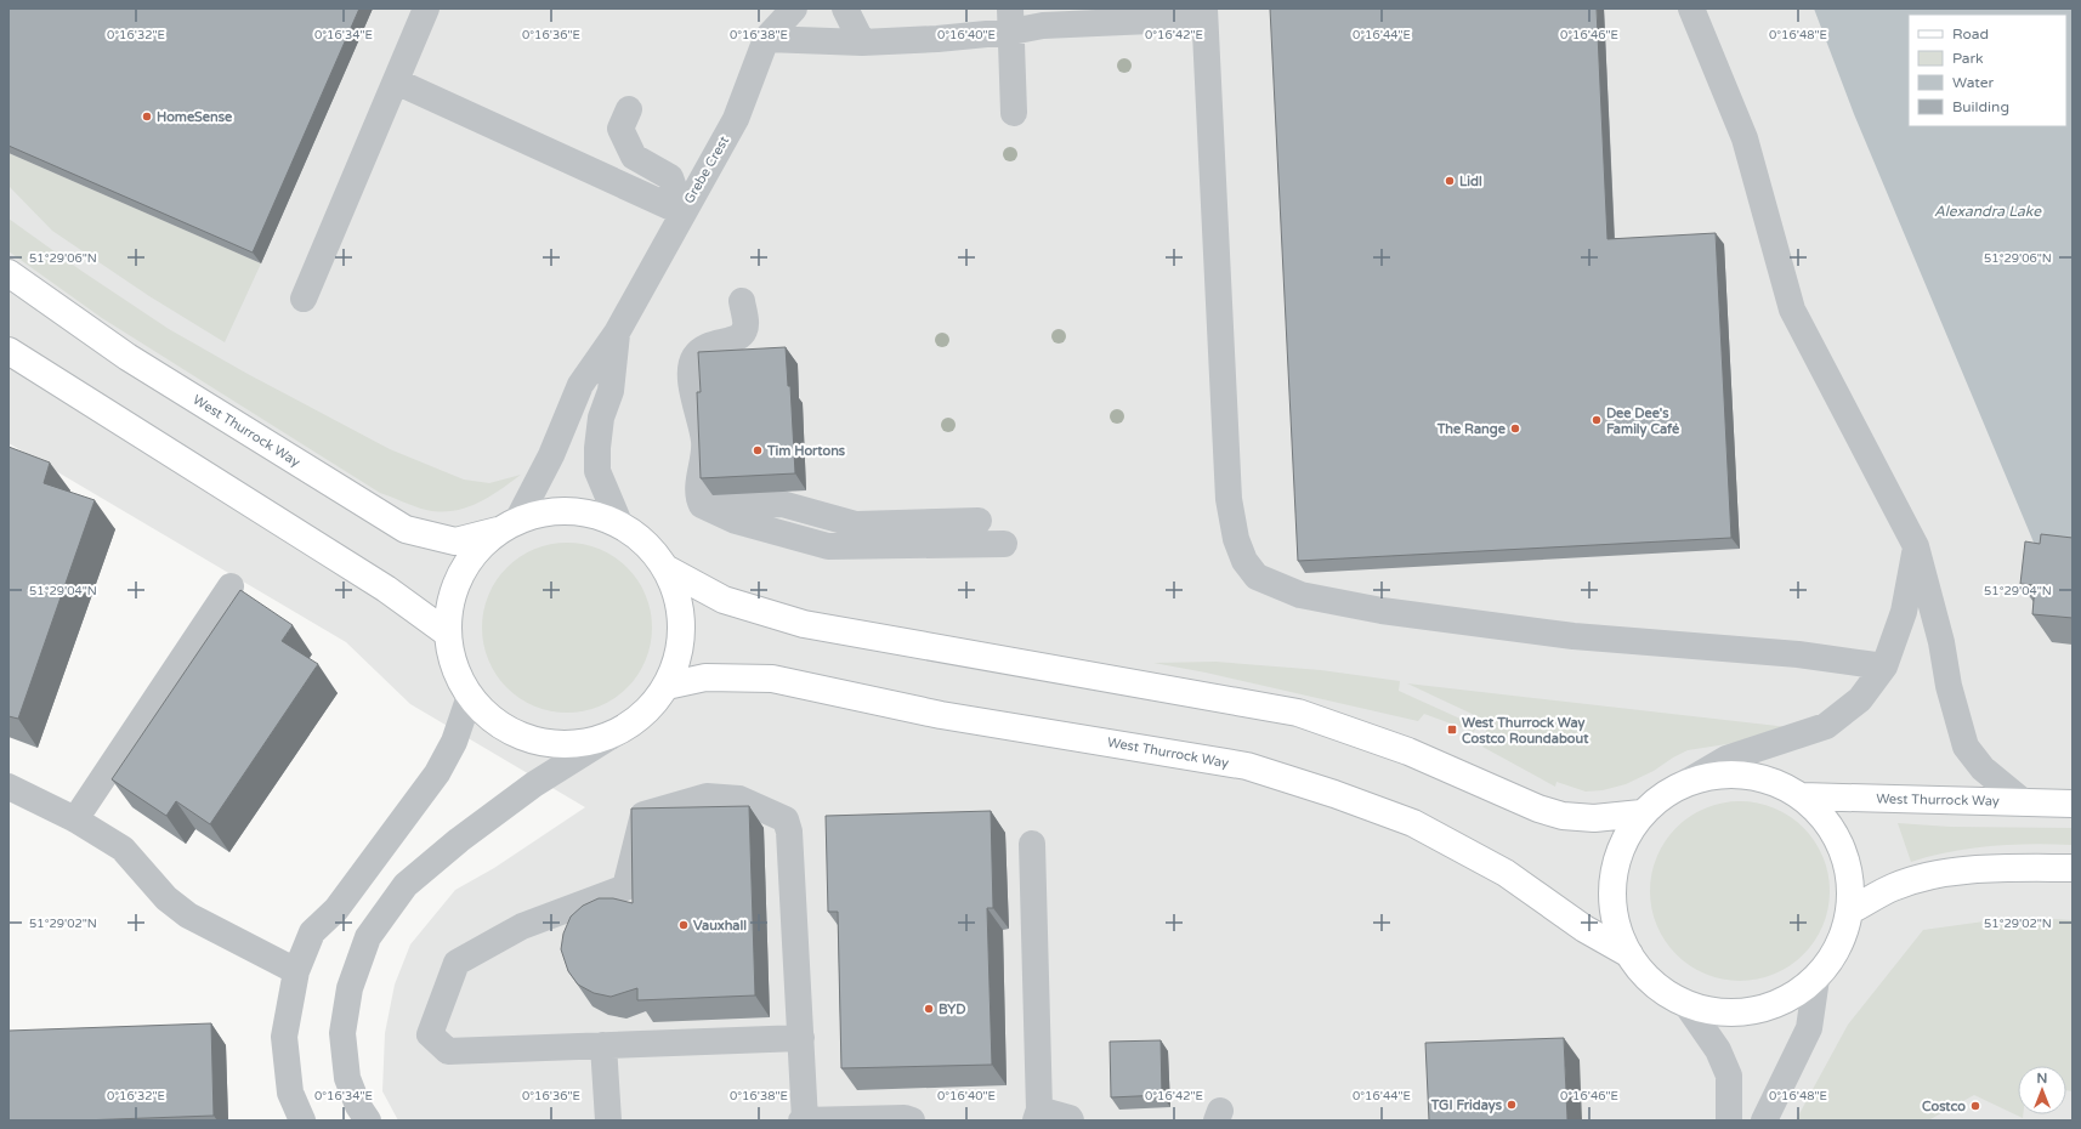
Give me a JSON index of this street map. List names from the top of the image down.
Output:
{
  "streets": {
    "main road": ["West Thurrock Way"],
    "street": ["Grebe Crest"]
  },
  "crossings": [
    ["Grebe Crest", "West Thurrock Way"]
  ],
  "water": ["Alexandra Lake"],
  "places": {
    "other": [
      "HomeSense",
      "Lidl",
      "Dee Dee's Family Café",
      "The Range",
      "Tim Hortons",
      "Vauxhall",
      "BYD",
      "TGI Fridays",
      "Costco"
    ],
    "transit": ["West Thurrock Way Costco Roundabout"]
  },
  "legend": [
    "Road",
    "Park",
    "Water",
    "Building"
  ],
  "north": "top",
  "coordinates": [
    "0°16'32\"E",
    "0°16'34\"E",
    "0°16'36\"E",
    "0°16'38\"E",
    "0°16'40\"E",
    "0°16'42\"E",
    "0°16'44\"E",
    "0°16'46\"E",
    "0°16'48\"E",
    "51°29'06\"N",
    "51°29'04\"N",
    "51°29'02\"N"
  ]
}
